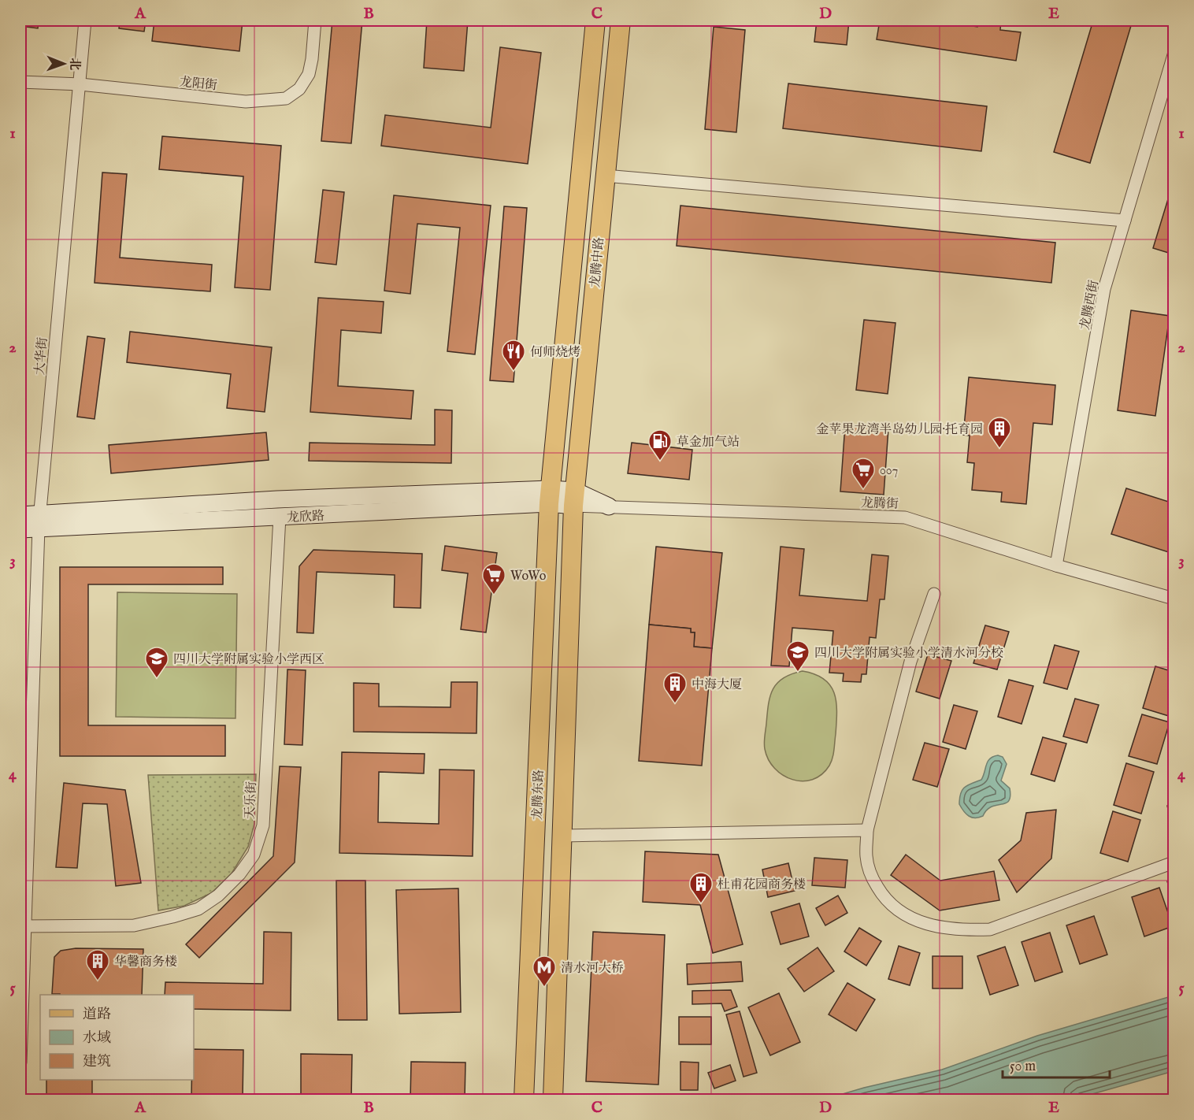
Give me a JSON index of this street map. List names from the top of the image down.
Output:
{
  "streets": {
    "main road": ["龙腾中路", "龙腾东路"],
    "street": [
      "龙阳街",
      "龙腾西街",
      "大华街",
      "龙腾街",
      "龙欣路",
      "天乐街"
    ]
  },
  "crossings": [
    ["龙阳街", "大华街"],
    ["龙腾中路", "龙欣路"],
    ["龙腾中路", "龙腾东路"],
    ["龙腾西街", "龙腾街"],
    ["大华街", "龙欣路"],
    ["大华街", "天乐街"],
    ["龙欣路", "龙腾东路"],
    ["龙欣路", "天乐街"]
  ],
  "places": {
    "restaurant": ["何师烧烤"],
    "building": [
      "金苹果龙湾半岛幼儿园·托育园",
      "中海大厦",
      "杜甫花园商务楼",
      "华馨商务楼"
    ],
    "fuel station": ["草金加气站"],
    "supermarket": ["007", "WoWo"],
    "school or university": ["四川大学附属实验小学清水河分校", "四川大学附属实验小学西区"],
    "metro station": ["清水河大桥"]
  },
  "legend": ["道路", "水域", "建筑"],
  "scale_bar": "50 m",
  "north": "right",
  "grid": {
    "columns": [
      "A",
      "B",
      "C",
      "D",
      "E"
    ],
    "rows": [
      "1",
      "2",
      "3",
      "4",
      "5"
    ]
  }
}
